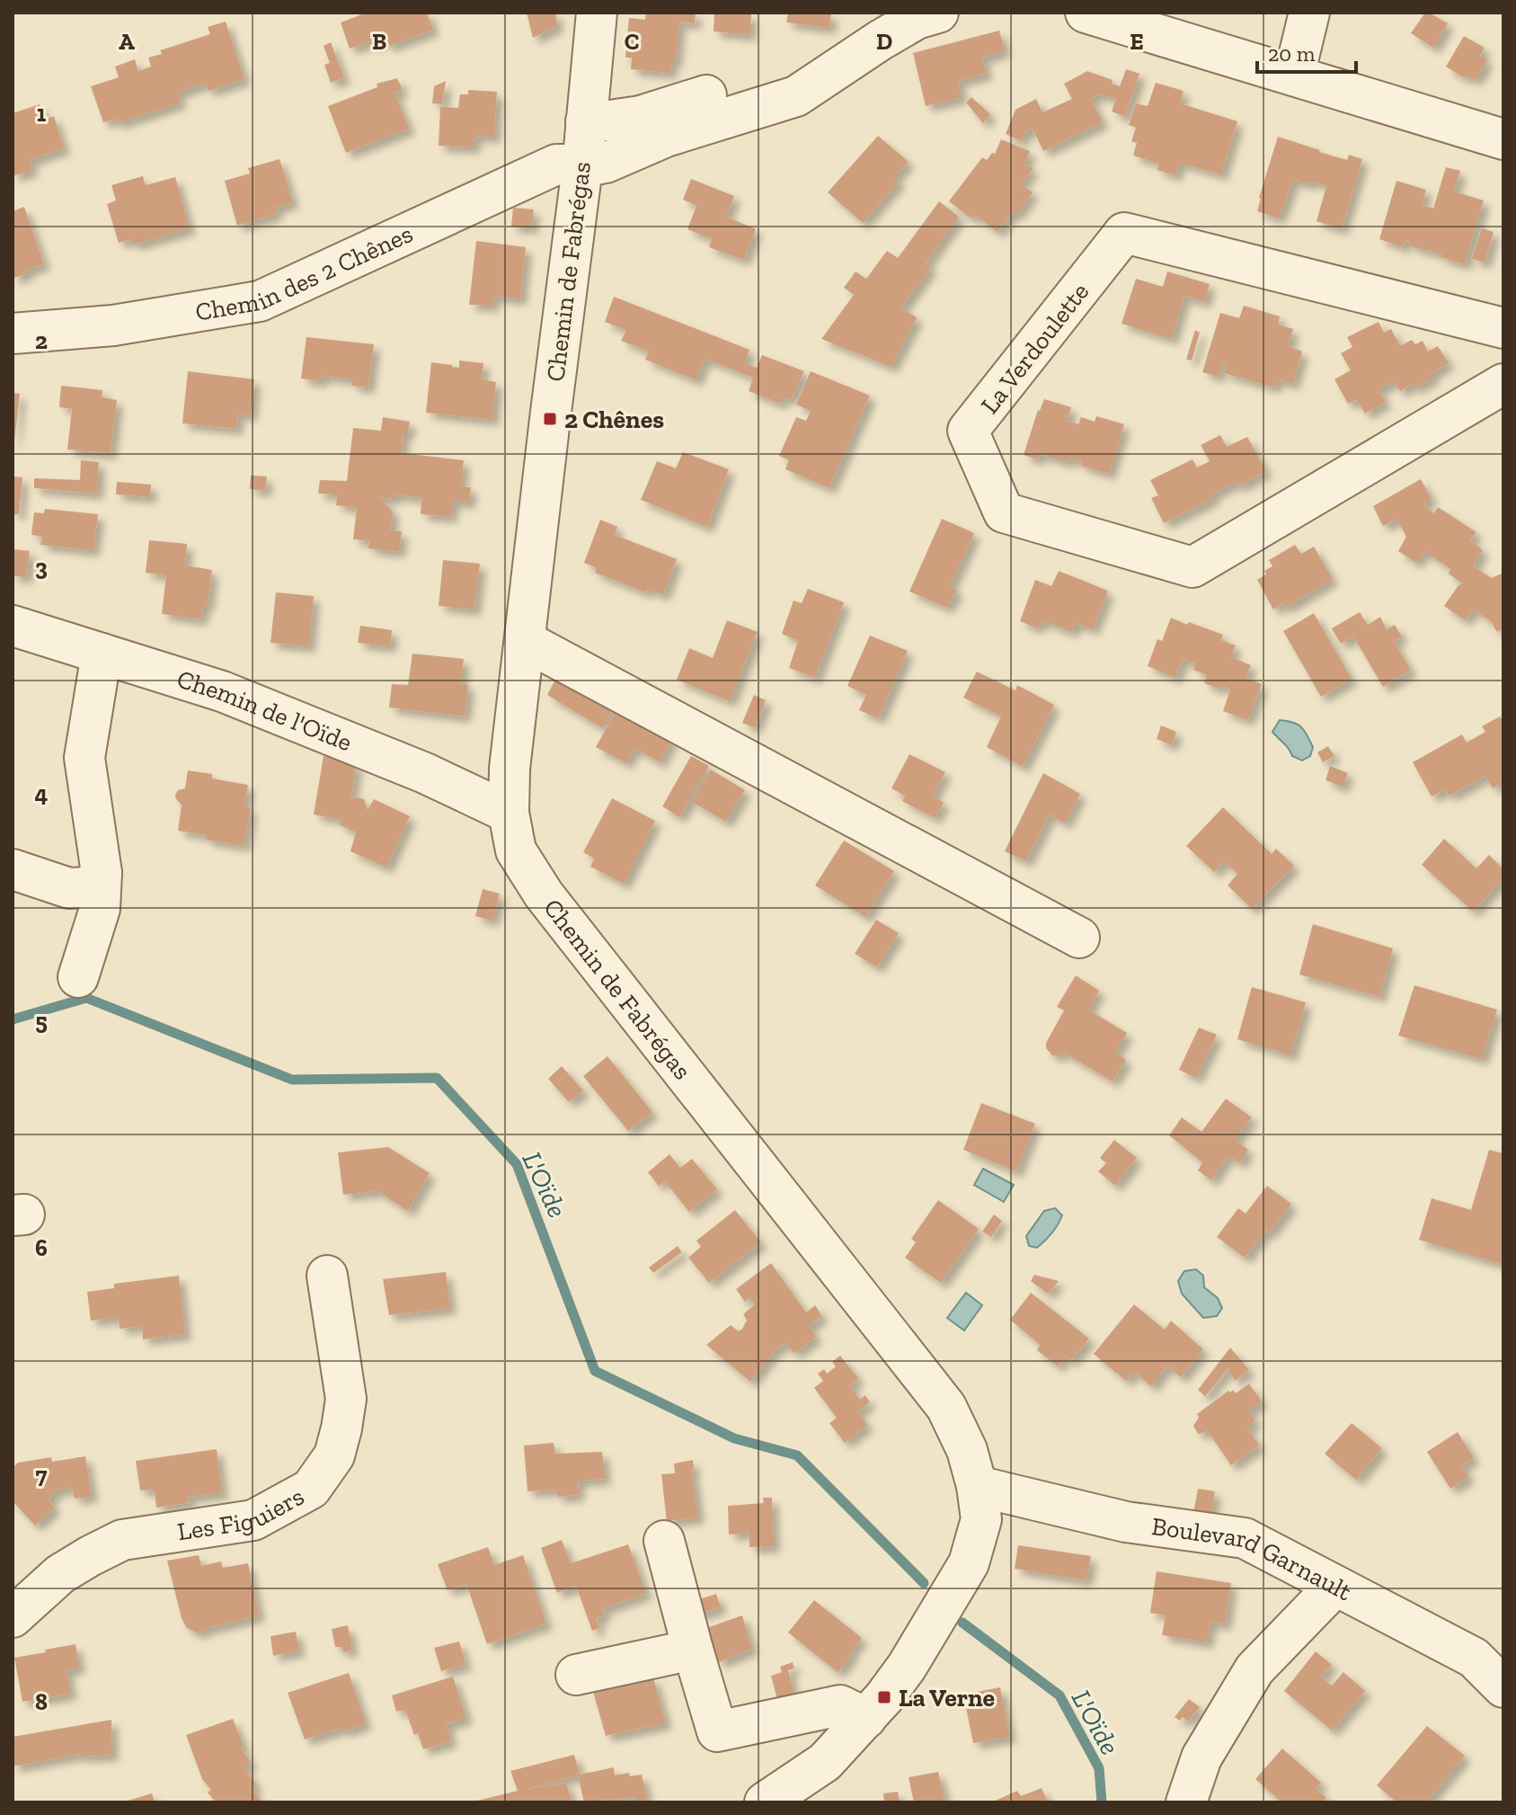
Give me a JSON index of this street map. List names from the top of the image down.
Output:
{
  "streets": {
    "street": [
      "Chemin des 2 Chênes",
      "Chemin de Fabrégas",
      "La Verdoulette",
      "Chemin de l'Oïde",
      "Les Figuiers",
      "Boulevard Garnault"
    ]
  },
  "crossings": [
    ["Chemin des 2 Chênes", "Chemin de Fabrégas"],
    ["Chemin de Fabrégas", "Chemin de l'Oïde"],
    ["Chemin de Fabrégas", "Boulevard Garnault"]
  ],
  "water": ["L'Oïde"],
  "places": {
    "transit": ["2 Chênes", "La Verne"]
  },
  "scale_bar": "20 m",
  "grid": {
    "columns": [
      "A",
      "B",
      "C",
      "D",
      "E"
    ],
    "rows": [
      "1",
      "2",
      "3",
      "4",
      "5",
      "6",
      "7",
      "8"
    ]
  }
}
